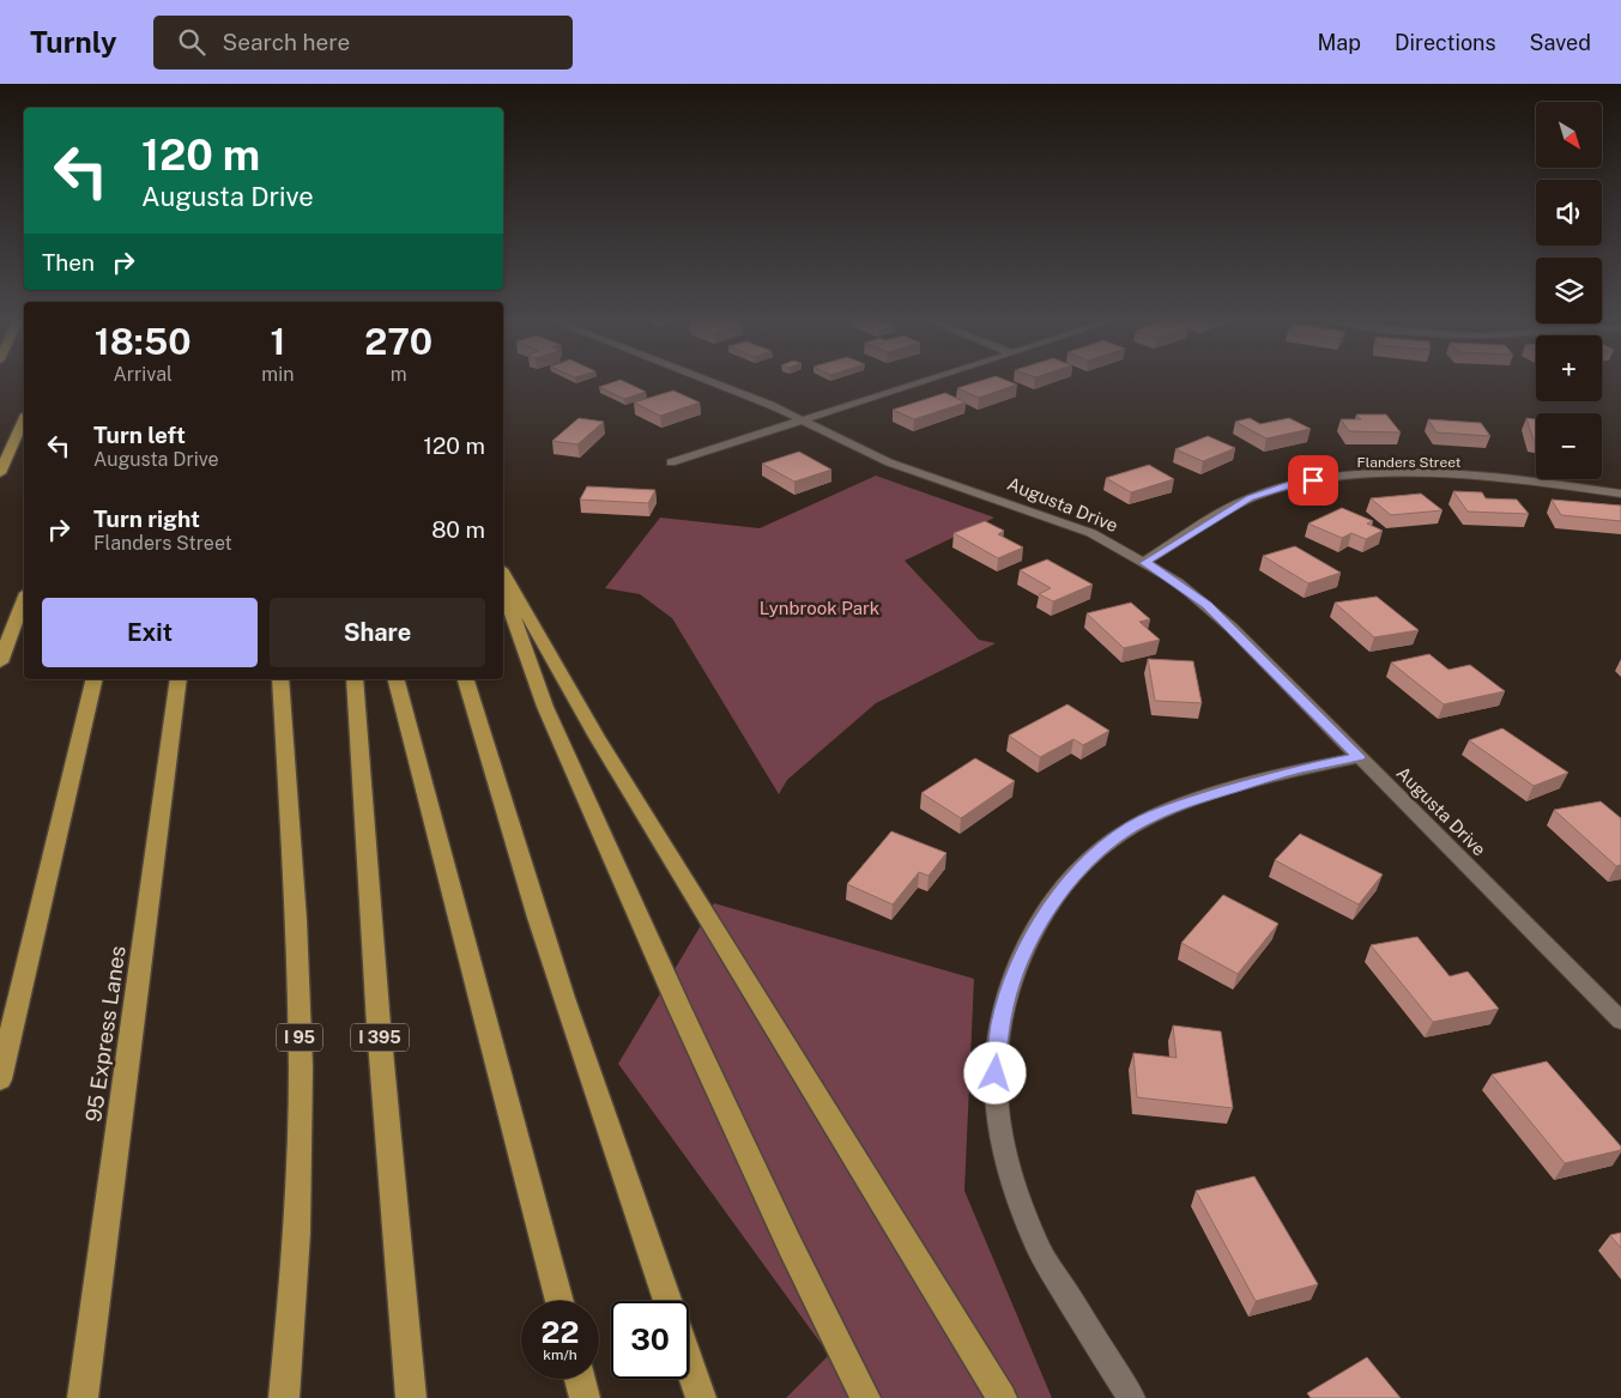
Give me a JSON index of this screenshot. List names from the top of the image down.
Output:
{
  "streets": {
    "highway": ["95 Express Lanes", "I 95", "I 395"],
    "street": ["Flanders Street", "Augusta Drive"]
  },
  "crossings": [
    ["Flanders Street", "Augusta Drive"]
  ],
  "parks": ["Lynbrook Park"],
  "north": "bottom right",
  "page": {
    "header": "Turnly",
    "search": "Search here",
    "nav": ["Map", "Directions", "Saved"],
    "map_buttons": ["+", "−"],
    "turn": ["120 m", "Augusta Drive"],
    "then": "Then",
    "eta": [
      "18:50",
      "Arrival",
      "1",
      "min",
      "270",
      "m"
    ],
    "list": [
      {
        "name": "Turn left",
        "note": "Augusta Drive",
        "value": "120 m"
      },
      {
        "name": "Turn right",
        "note": "Flanders Street",
        "value": "80 m"
      }
    ],
    "buttons": ["Exit", "Share"],
    "speed": "22 km/h",
    "limit": "30"
  }
}
